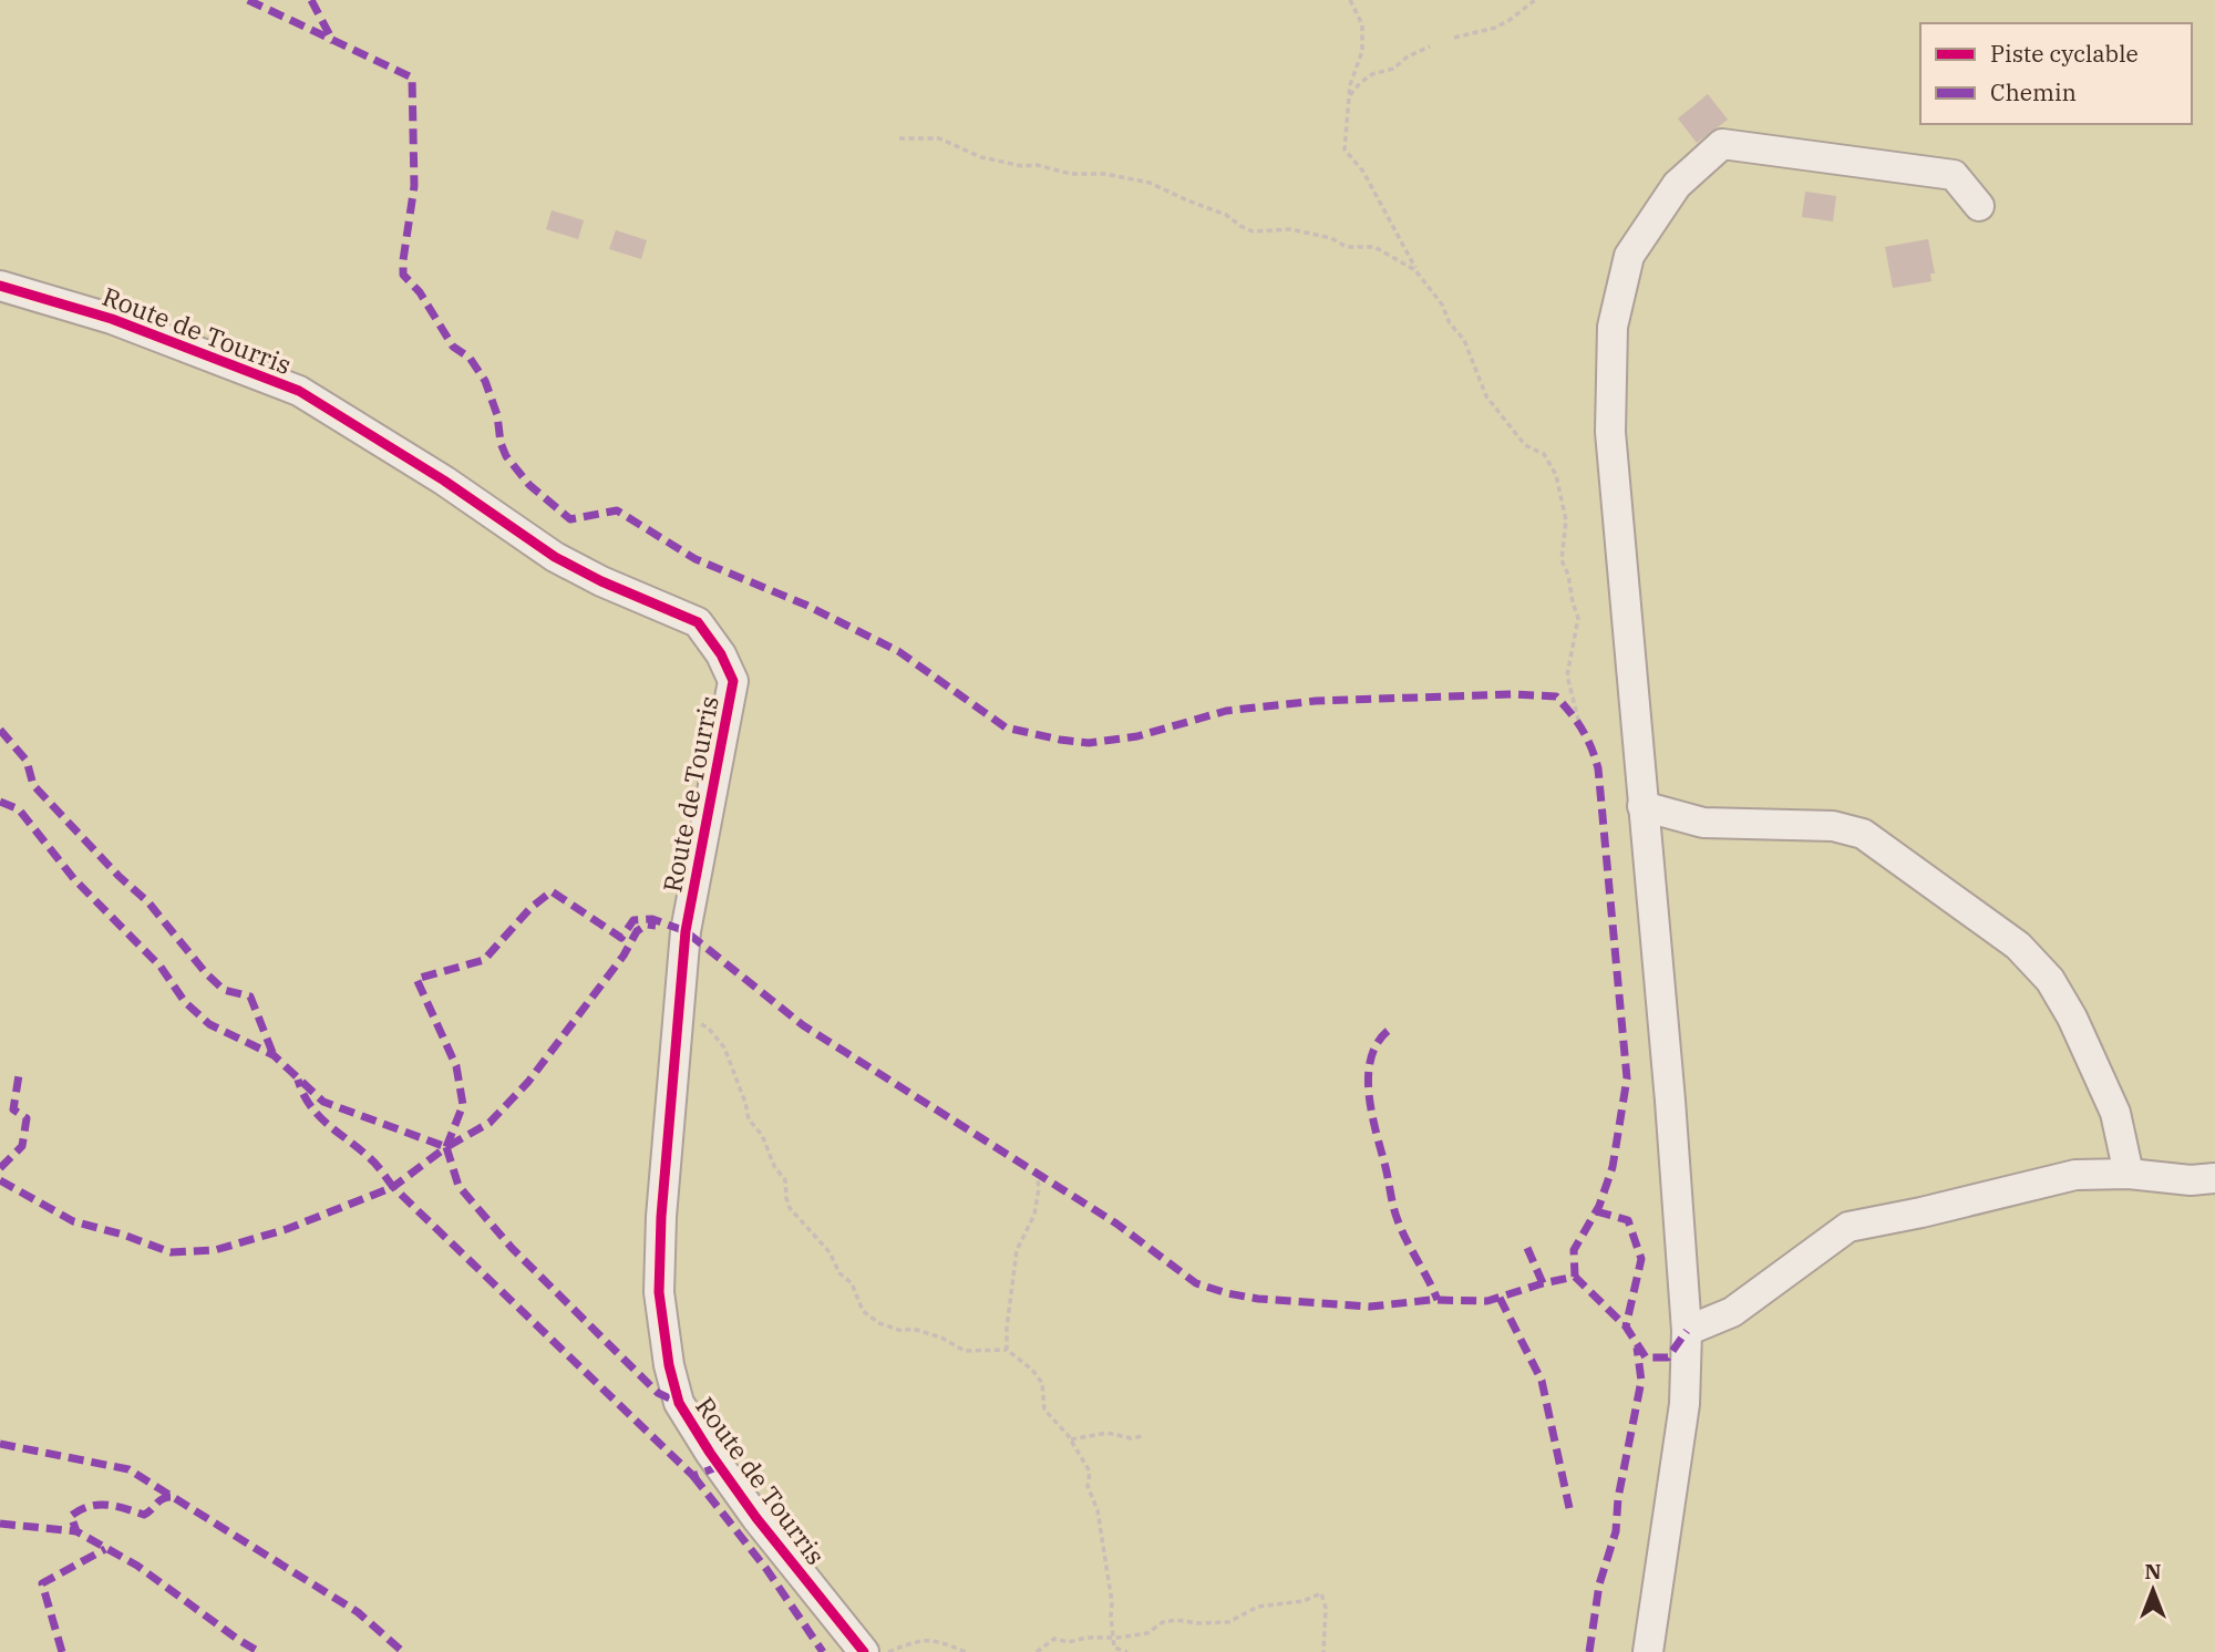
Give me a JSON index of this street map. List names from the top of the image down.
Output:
{
  "streets": {
    "street": ["Route de Tourris"]
  },
  "legend": ["Piste cyclable", "Chemin"],
  "north": "top"
}
